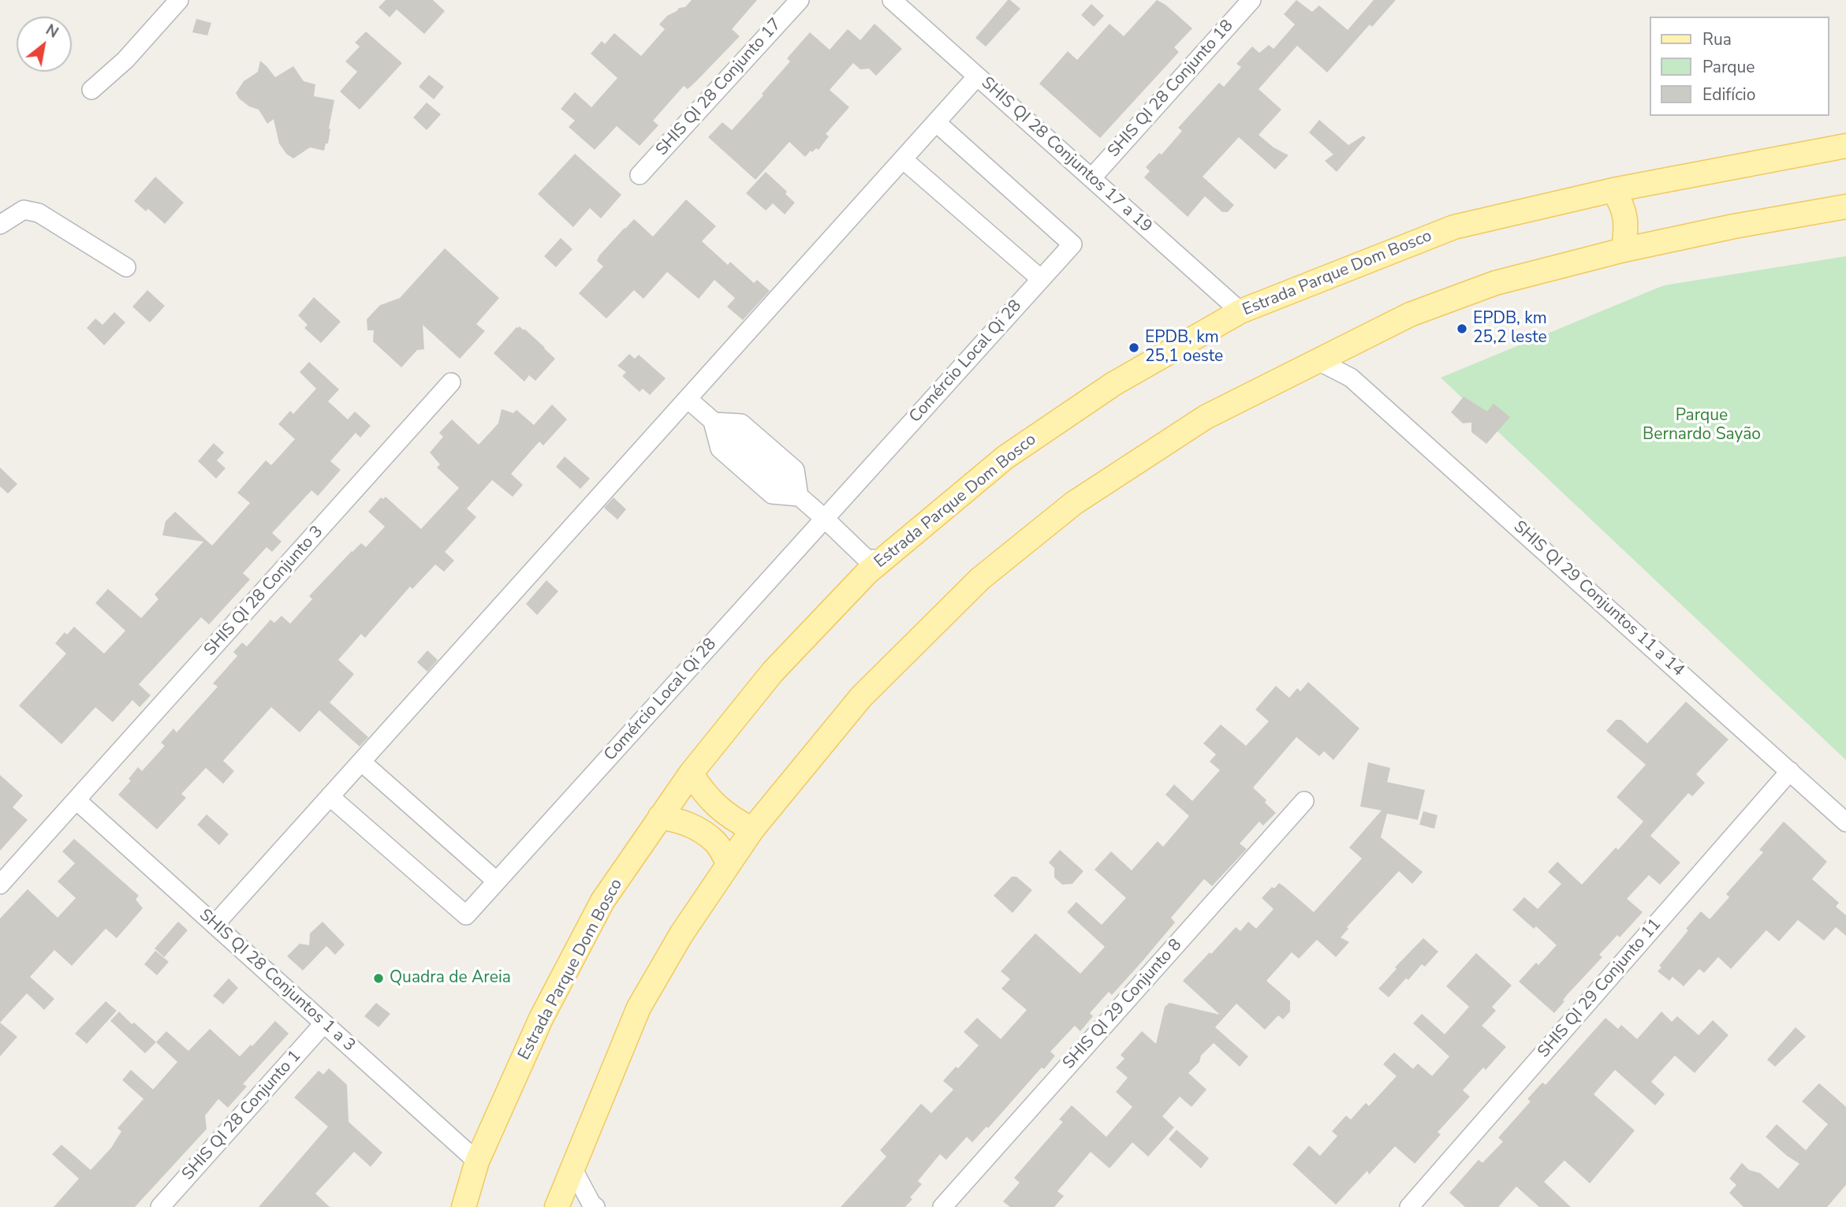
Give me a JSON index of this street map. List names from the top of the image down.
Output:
{
  "streets": {
    "main road": ["Estrada Parque Dom Bosco"],
    "street": [
      "SHIS QI 28 Conjunto 17",
      "SHIS QI 28 Conjunto 18",
      "SHIS QI 28 Conjuntos 17 a 19",
      "Comércio Local Qi 28",
      "SHIS QI 28 Conjunto 3",
      "SHIS QI 29 Conjuntos 11 a 14",
      "SHIS QI 28 Conjuntos 1 a 3",
      "SHIS QI 29 Conjunto 11",
      "SHIS QI 29 Conjunto 8",
      "SHIS QI 28 Conjunto 1"
    ]
  },
  "crossings": [
    ["SHIS QI 28 Conjunto 18", "SHIS QI 28 Conjuntos 17 a 19"],
    ["SHIS QI 28 Conjuntos 17 a 19", "Estrada Parque Dom Bosco"],
    ["Estrada Parque Dom Bosco", "SHIS QI 28 Conjuntos 1 a 3"],
    ["SHIS QI 28 Conjunto 3", "SHIS QI 28 Conjuntos 1 a 3"],
    ["SHIS QI 29 Conjuntos 11 a 14", "SHIS QI 29 Conjunto 11"],
    ["SHIS QI 28 Conjuntos 1 a 3", "SHIS QI 28 Conjunto 1"]
  ],
  "parks": ["Parque Bernardo Sayão"],
  "places": ["EPDB, km 25,2 leste", "EPDB, km 25,1 oeste", "Quadra de Areia"],
  "legend": ["Rua", "Parque", "Edifício"],
  "north": "top right"
}
